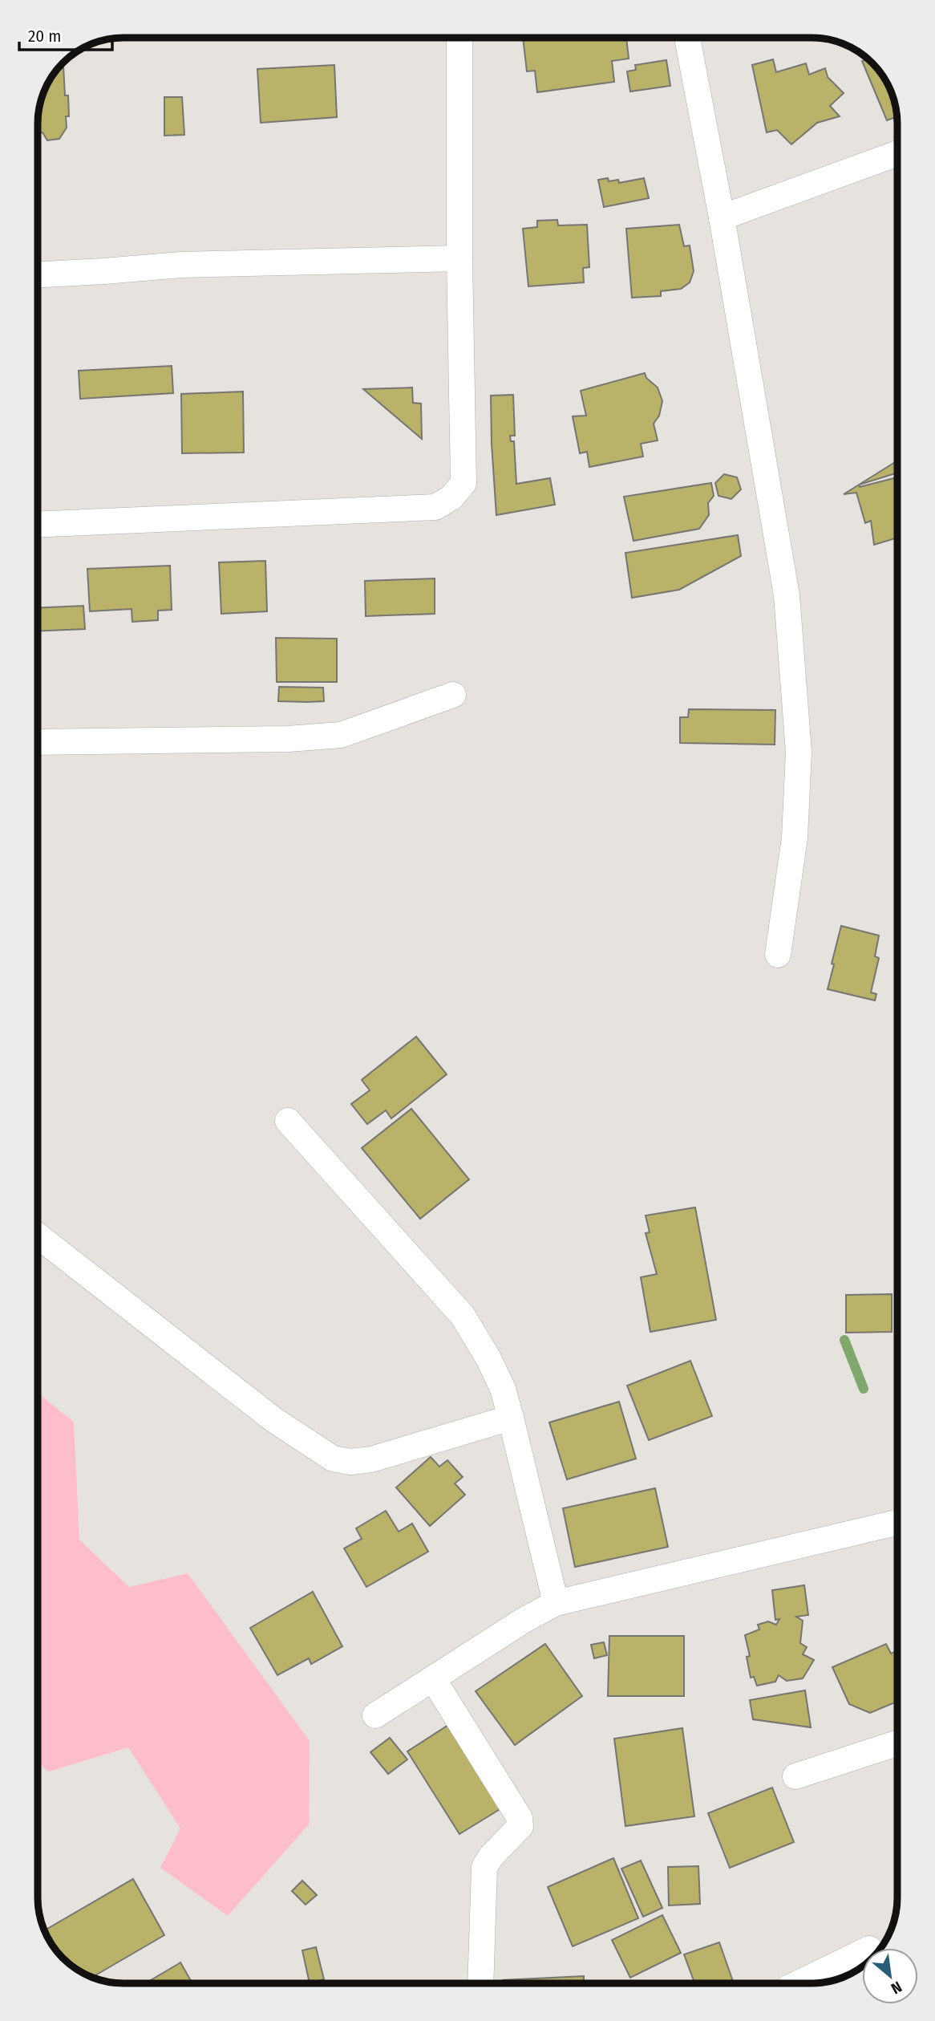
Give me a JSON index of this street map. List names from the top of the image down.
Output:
{
  "scale_bar": "20 m",
  "north": "bottom right"
}
